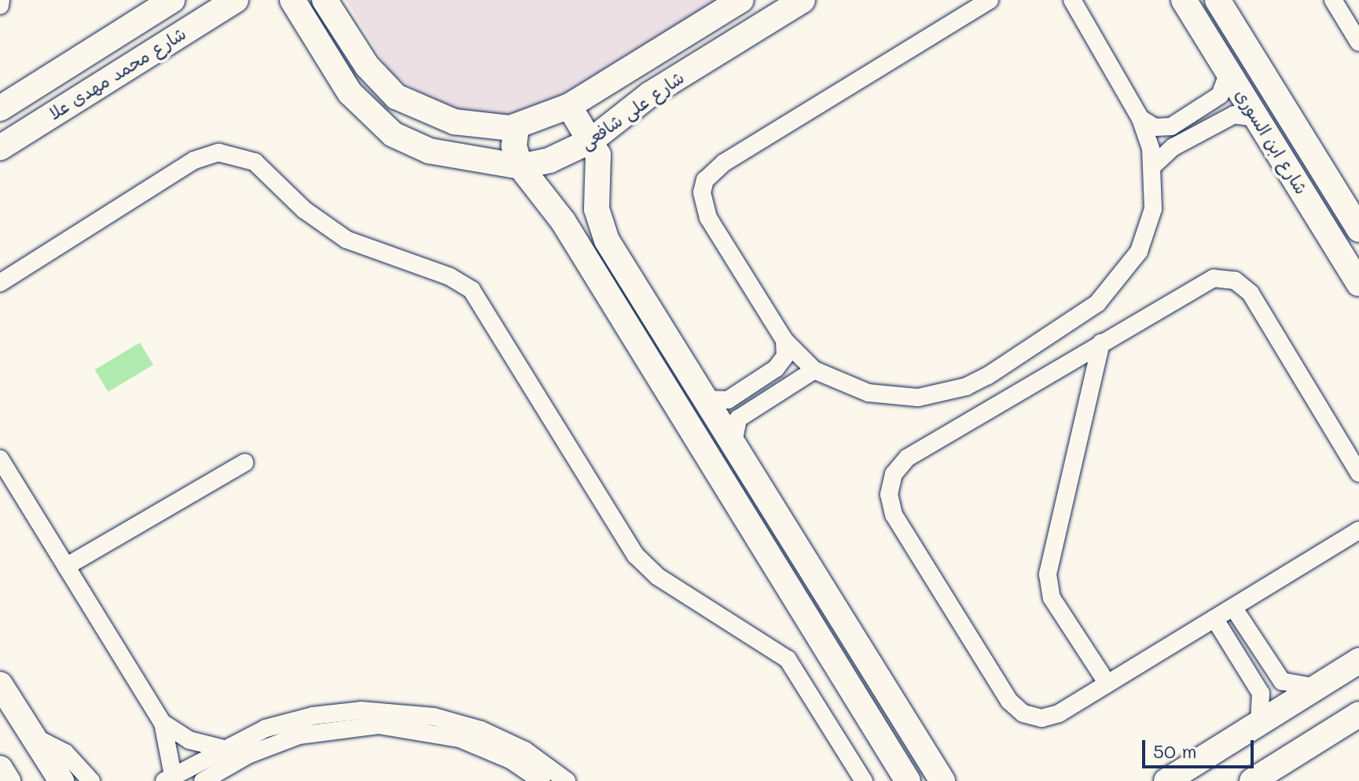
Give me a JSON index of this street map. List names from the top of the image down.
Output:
{
  "streets": {
    "street": ["شارع محمد مهدى علا", "شارع على شافعى", "شارع ابن السورى"]
  },
  "scale_bar": "50 m"
}
